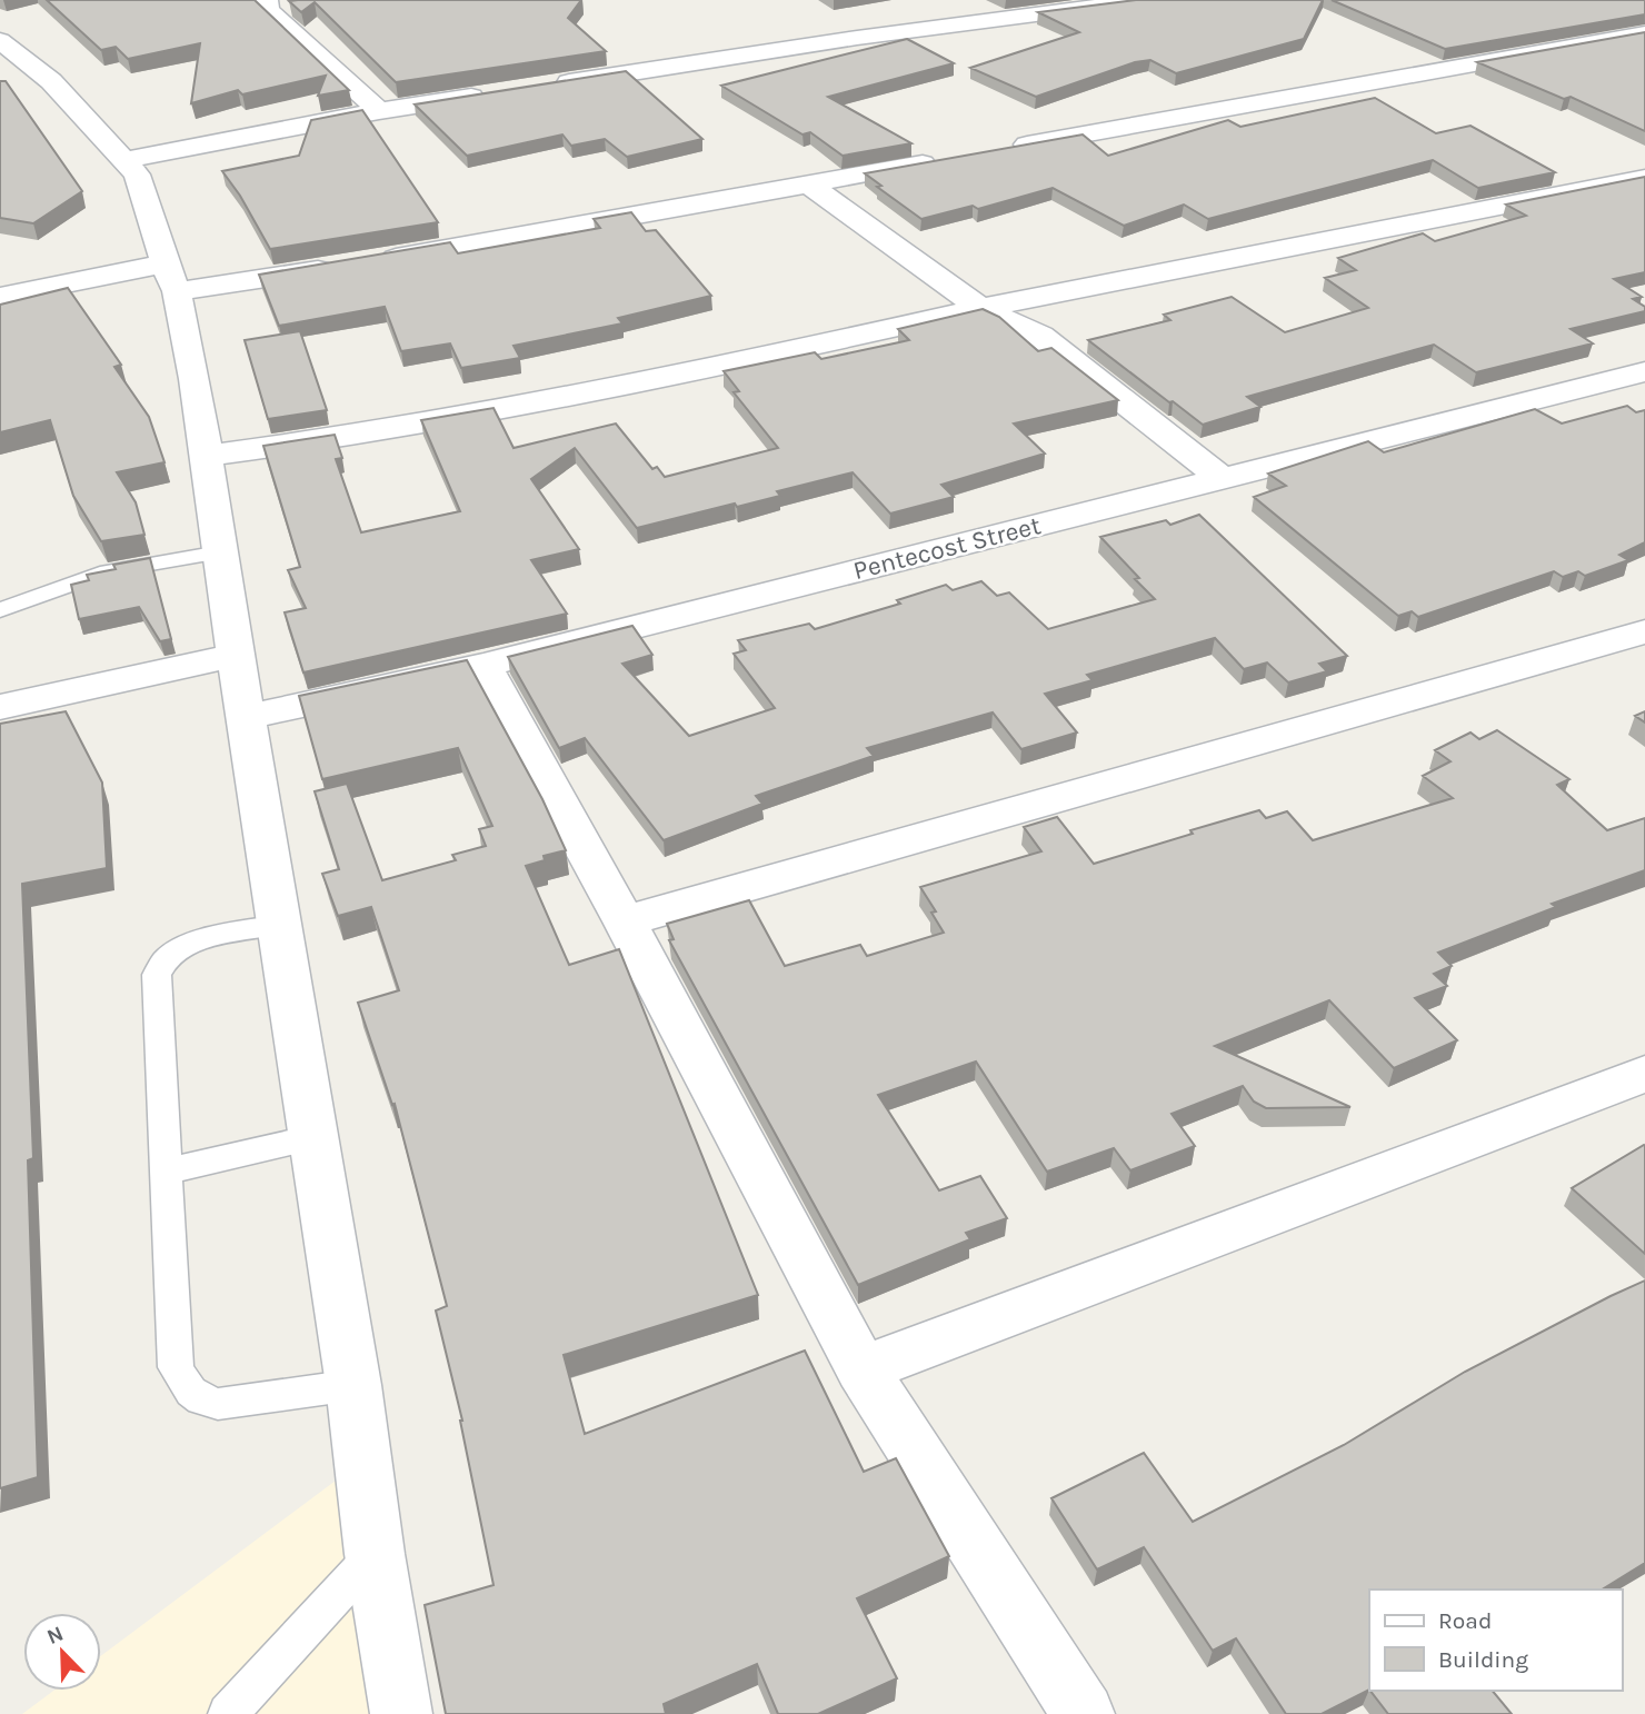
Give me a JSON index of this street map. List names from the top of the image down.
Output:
{
  "streets": {
    "street": ["Pentecost Street"]
  },
  "legend": ["Road", "Building"],
  "north": "top left"
}
